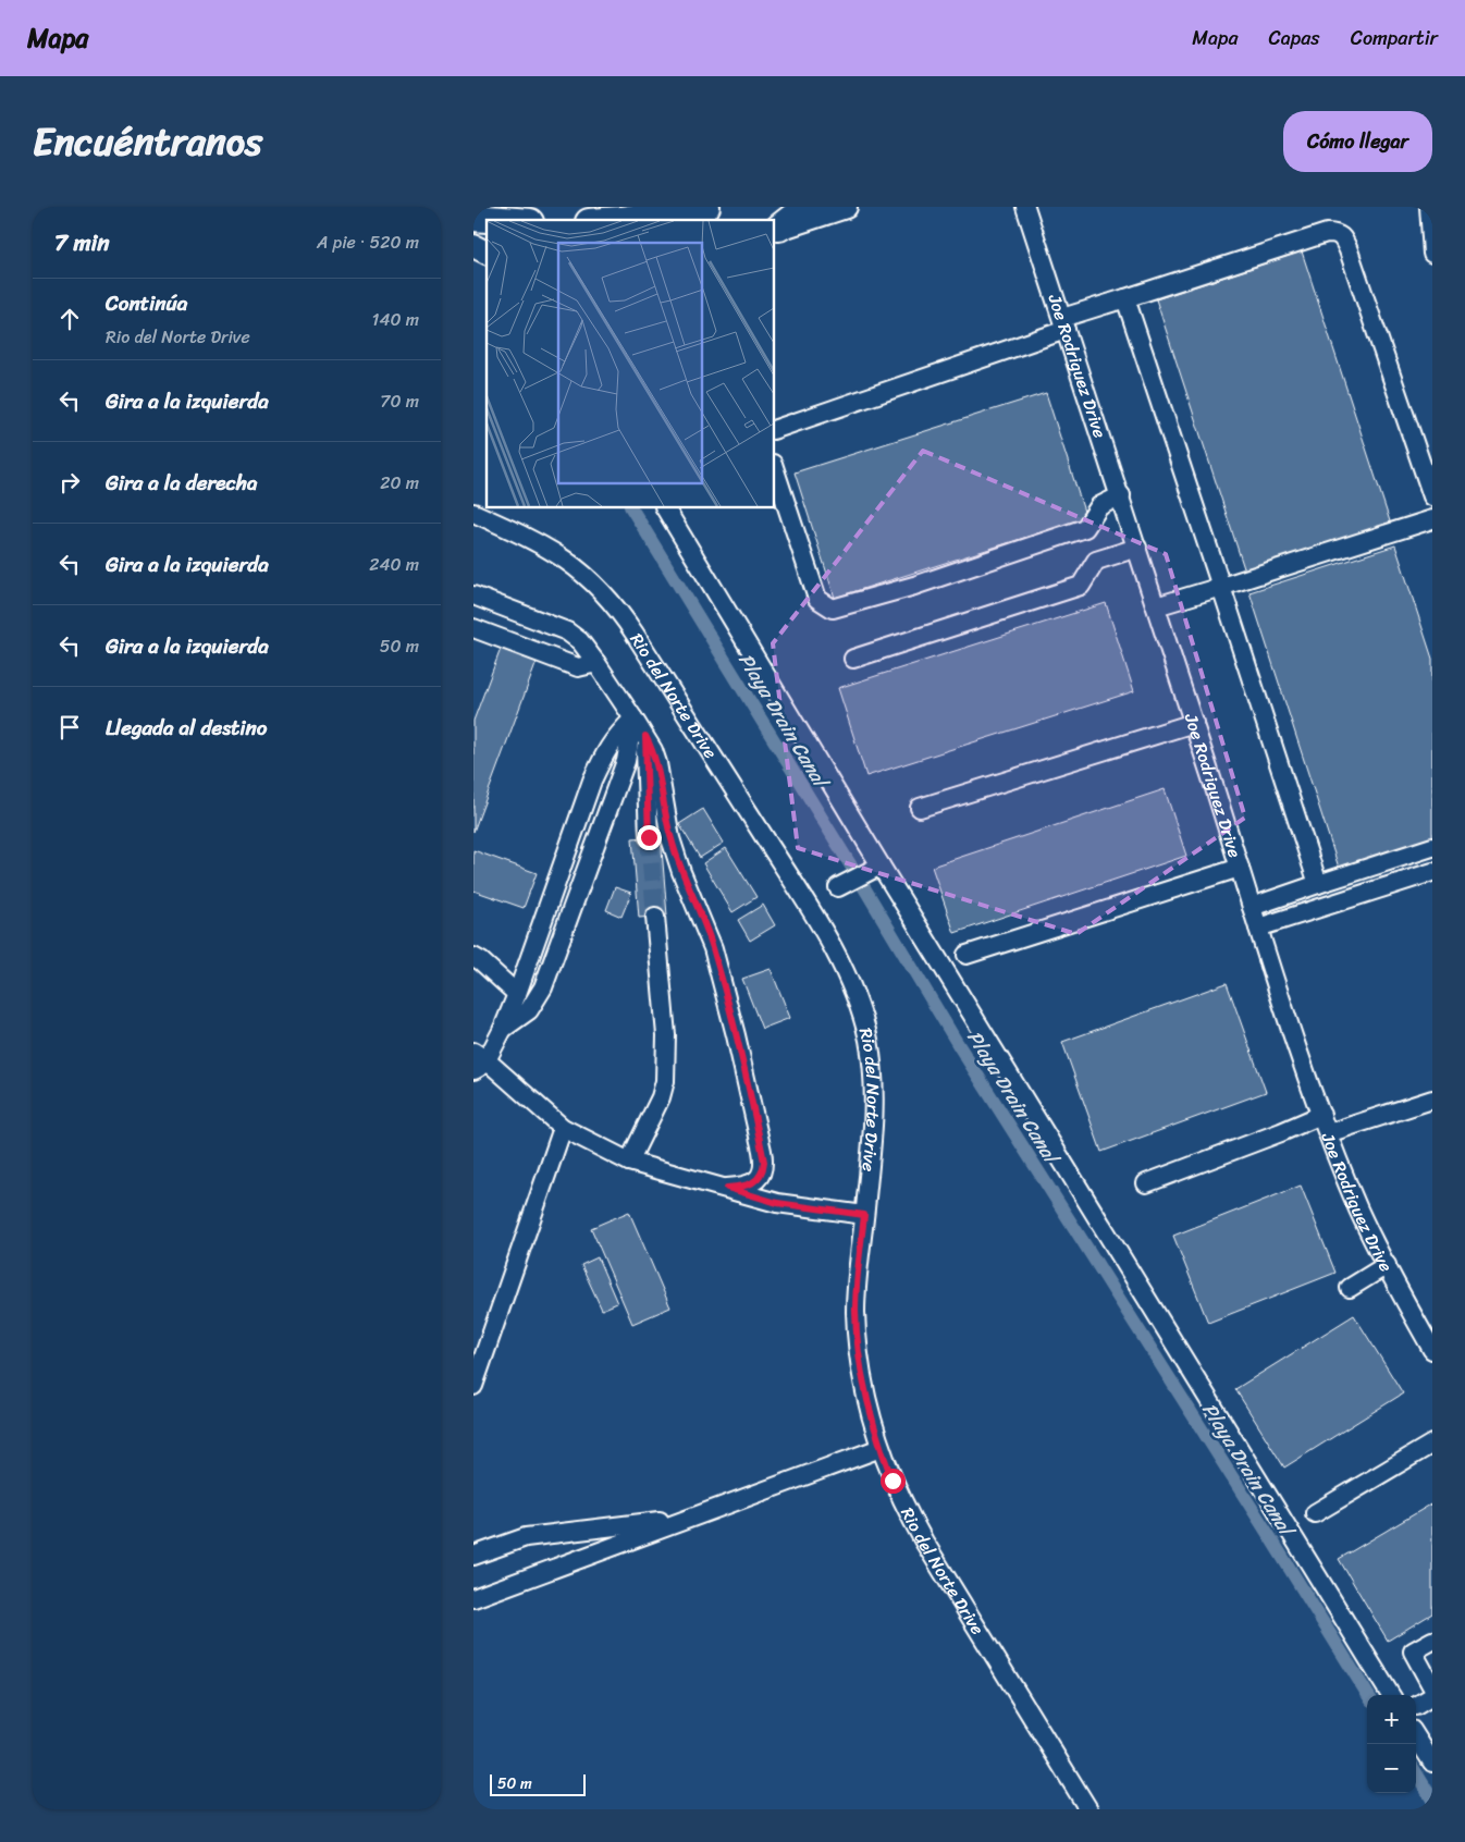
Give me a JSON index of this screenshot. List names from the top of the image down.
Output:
{
  "streets": {
    "street": ["Joe Rodriguez Drive", "Rio del Norte Drive"]
  },
  "water": ["Playa Drain Canal"],
  "scale_bar": "50 m",
  "page": {
    "header": "Mapa",
    "nav": ["Mapa", "Capas", "Compartir"],
    "title": "Encuéntranos",
    "buttons": "Cómo llegar",
    "heading": ["7 min", "A pie · 520 m"],
    "list": [
      ["Continúa", "Rio del Norte Drive", "140 m"],
      ["Gira a la izquierda", "70 m"],
      ["Gira a la derecha", "20 m"],
      ["Gira a la izquierda", "240 m"],
      ["Gira a la izquierda", "50 m"],
      "Llegada al destino"
    ],
    "map_buttons": ["+", "−"],
    "scale": "50 m"
  }
}
